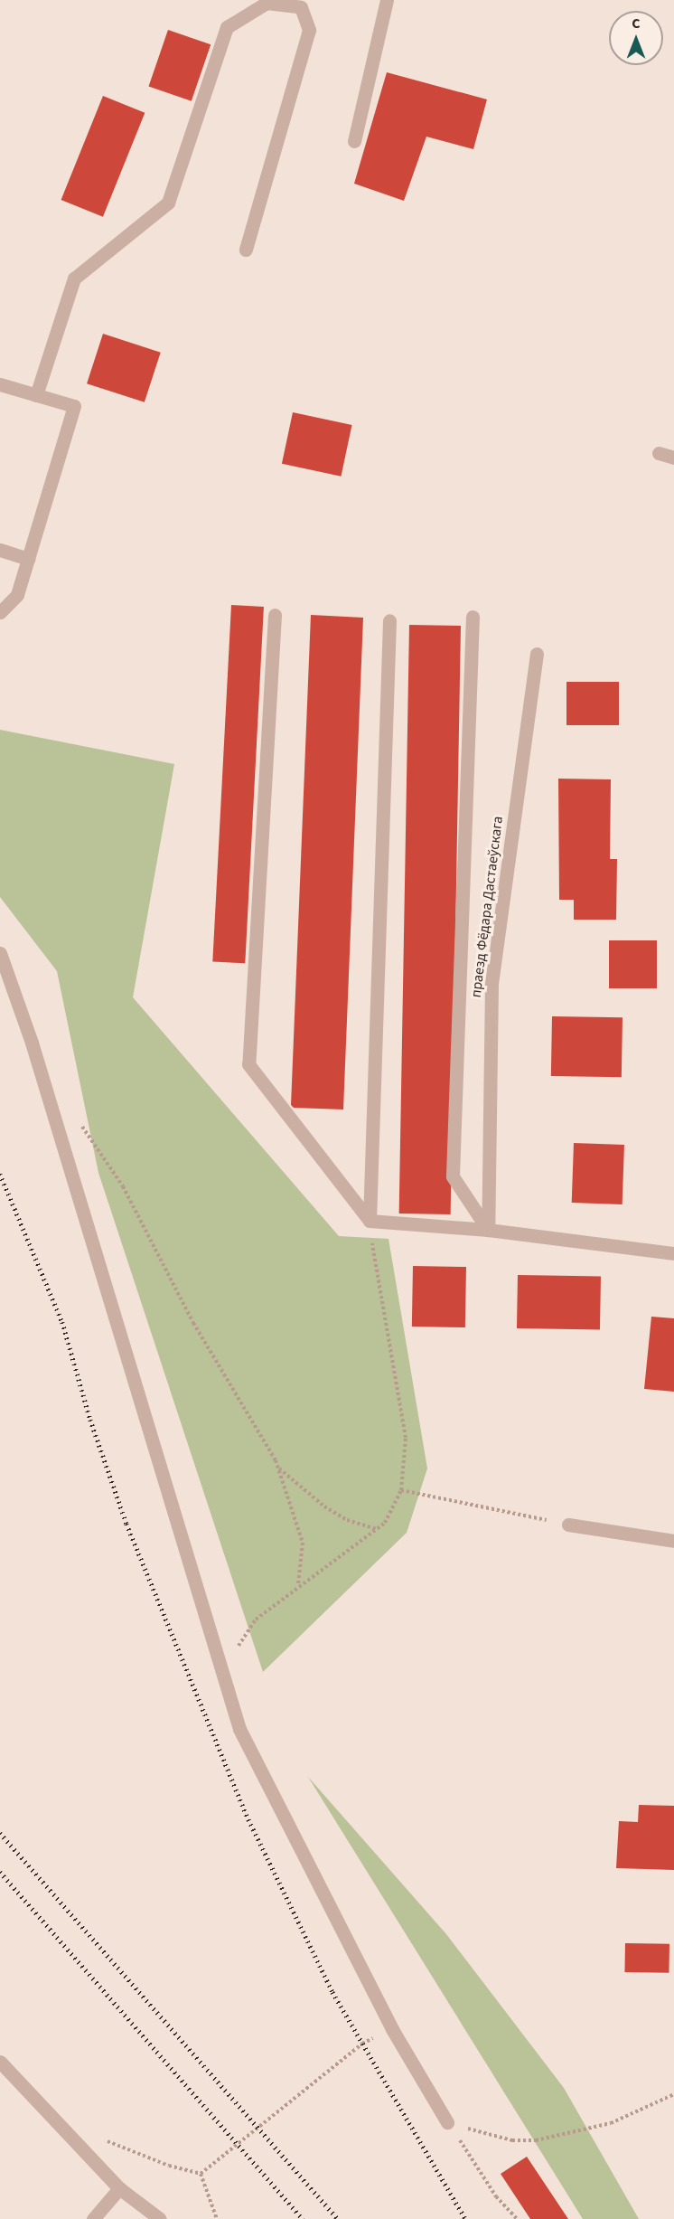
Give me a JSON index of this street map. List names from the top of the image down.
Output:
{
  "streets": {
    "street": ["праезд Фёдара Дастаеўскага"]
  },
  "north": "top"
}
